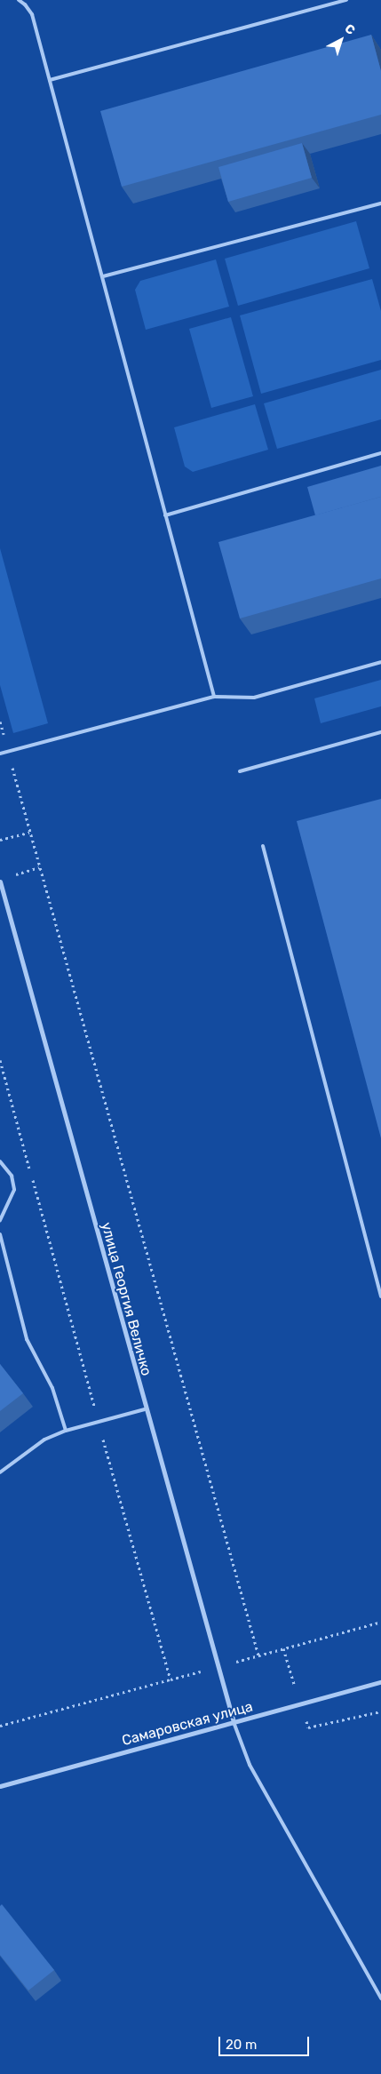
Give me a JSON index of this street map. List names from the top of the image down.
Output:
{
  "streets": {
    "street": ["улица Георгия Величко", "Самаровская улица"]
  },
  "crossings": [
    ["улица Георгия Величко", "Самаровская улица"]
  ],
  "scale_bar": "20 m",
  "north": "top right"
}
